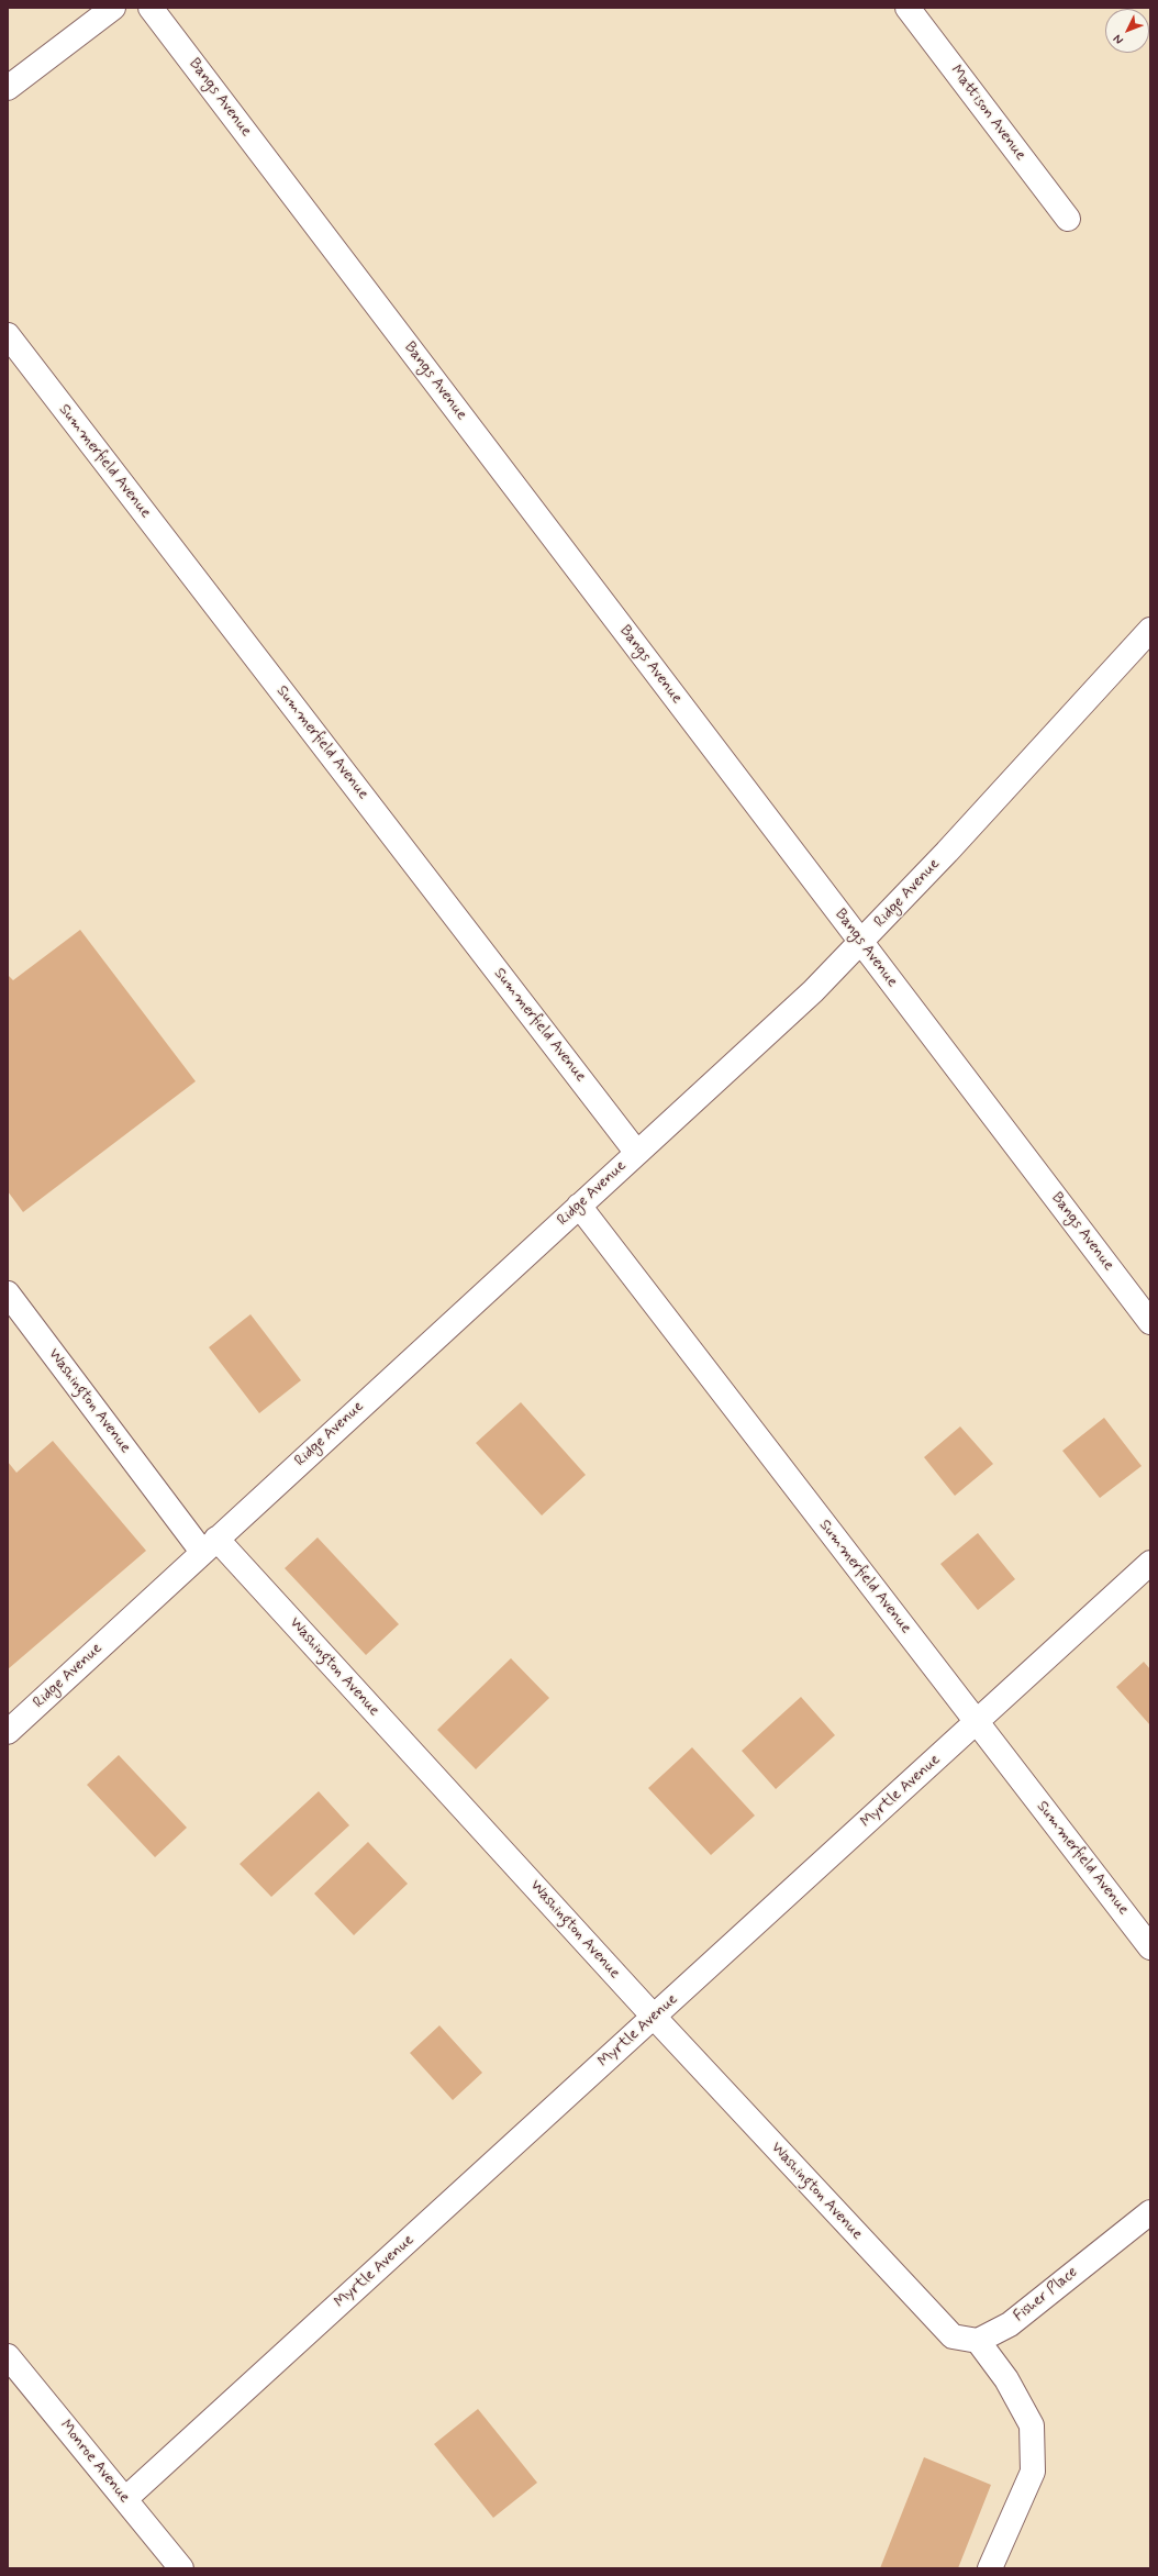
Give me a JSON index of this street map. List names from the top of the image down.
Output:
{
  "streets": {
    "street": [
      "Bangs Avenue",
      "Mattison Avenue",
      "Summerfield Avenue",
      "Ridge Avenue",
      "Washington Avenue",
      "Myrtle Avenue",
      "Fisher Place",
      "Monroe Avenue"
    ]
  },
  "crossings": [
    ["Bangs Avenue", "Ridge Avenue"],
    ["Summerfield Avenue", "Ridge Avenue"],
    ["Summerfield Avenue", "Myrtle Avenue"],
    ["Ridge Avenue", "Washington Avenue"],
    ["Washington Avenue", "Myrtle Avenue"],
    ["Washington Avenue", "Fisher Place"],
    ["Myrtle Avenue", "Monroe Avenue"]
  ],
  "north": "bottom left"
}
